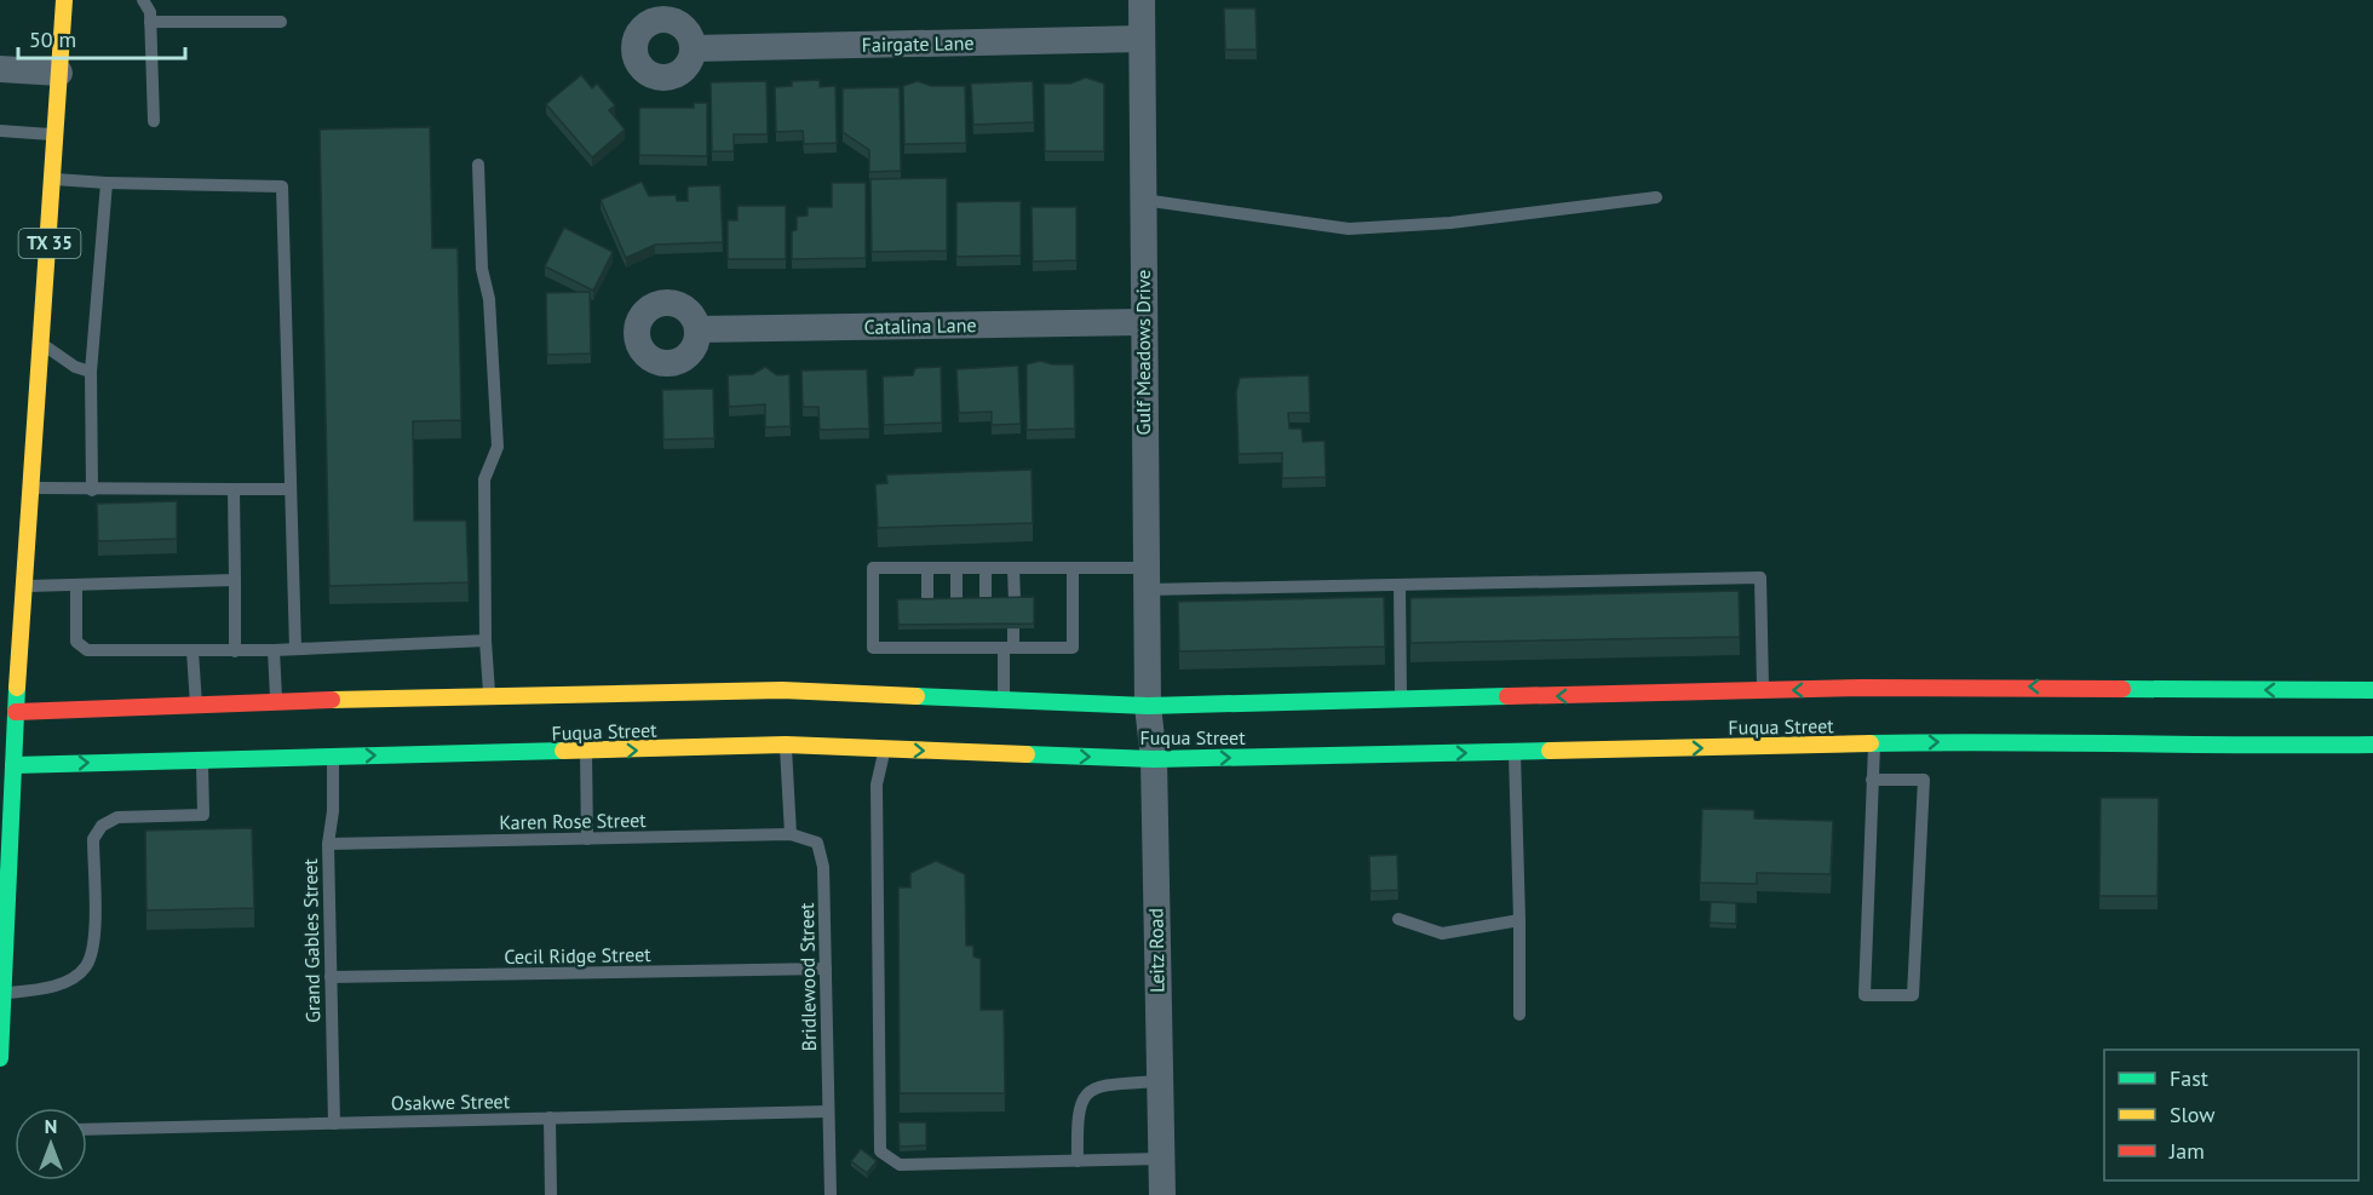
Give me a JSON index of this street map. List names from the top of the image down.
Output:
{
  "streets": {
    "main road": ["TX 35", "Fuqua Street"],
    "street": [
      "Fairgate Lane",
      "Catalina Lane",
      "Gulf Meadows Drive",
      "Leitz Road"
    ],
    "lane": [
      "Karen Rose Street",
      "Grand Gables Street",
      "Cecil Ridge Street",
      "Bridlewood Street",
      "Osakwe Street"
    ]
  },
  "crossings": [
    ["Fairgate Lane", "Gulf Meadows Drive"],
    ["TX 35", "Fuqua Street"],
    ["Catalina Lane", "Gulf Meadows Drive"],
    ["Gulf Meadows Drive", "Fuqua Street"],
    ["Gulf Meadows Drive", "Leitz Road"],
    ["Fuqua Street", "Grand Gables Street"],
    ["Fuqua Street", "Leitz Road"],
    ["Karen Rose Street", "Grand Gables Street"],
    ["Karen Rose Street", "Bridlewood Street"],
    ["Grand Gables Street", "Cecil Ridge Street"],
    ["Grand Gables Street", "Osakwe Street"],
    ["Cecil Ridge Street", "Bridlewood Street"],
    ["Bridlewood Street", "Osakwe Street"]
  ],
  "legend": ["Fast", "Slow", "Jam"],
  "scale_bar": "50 m",
  "north": "top"
}
